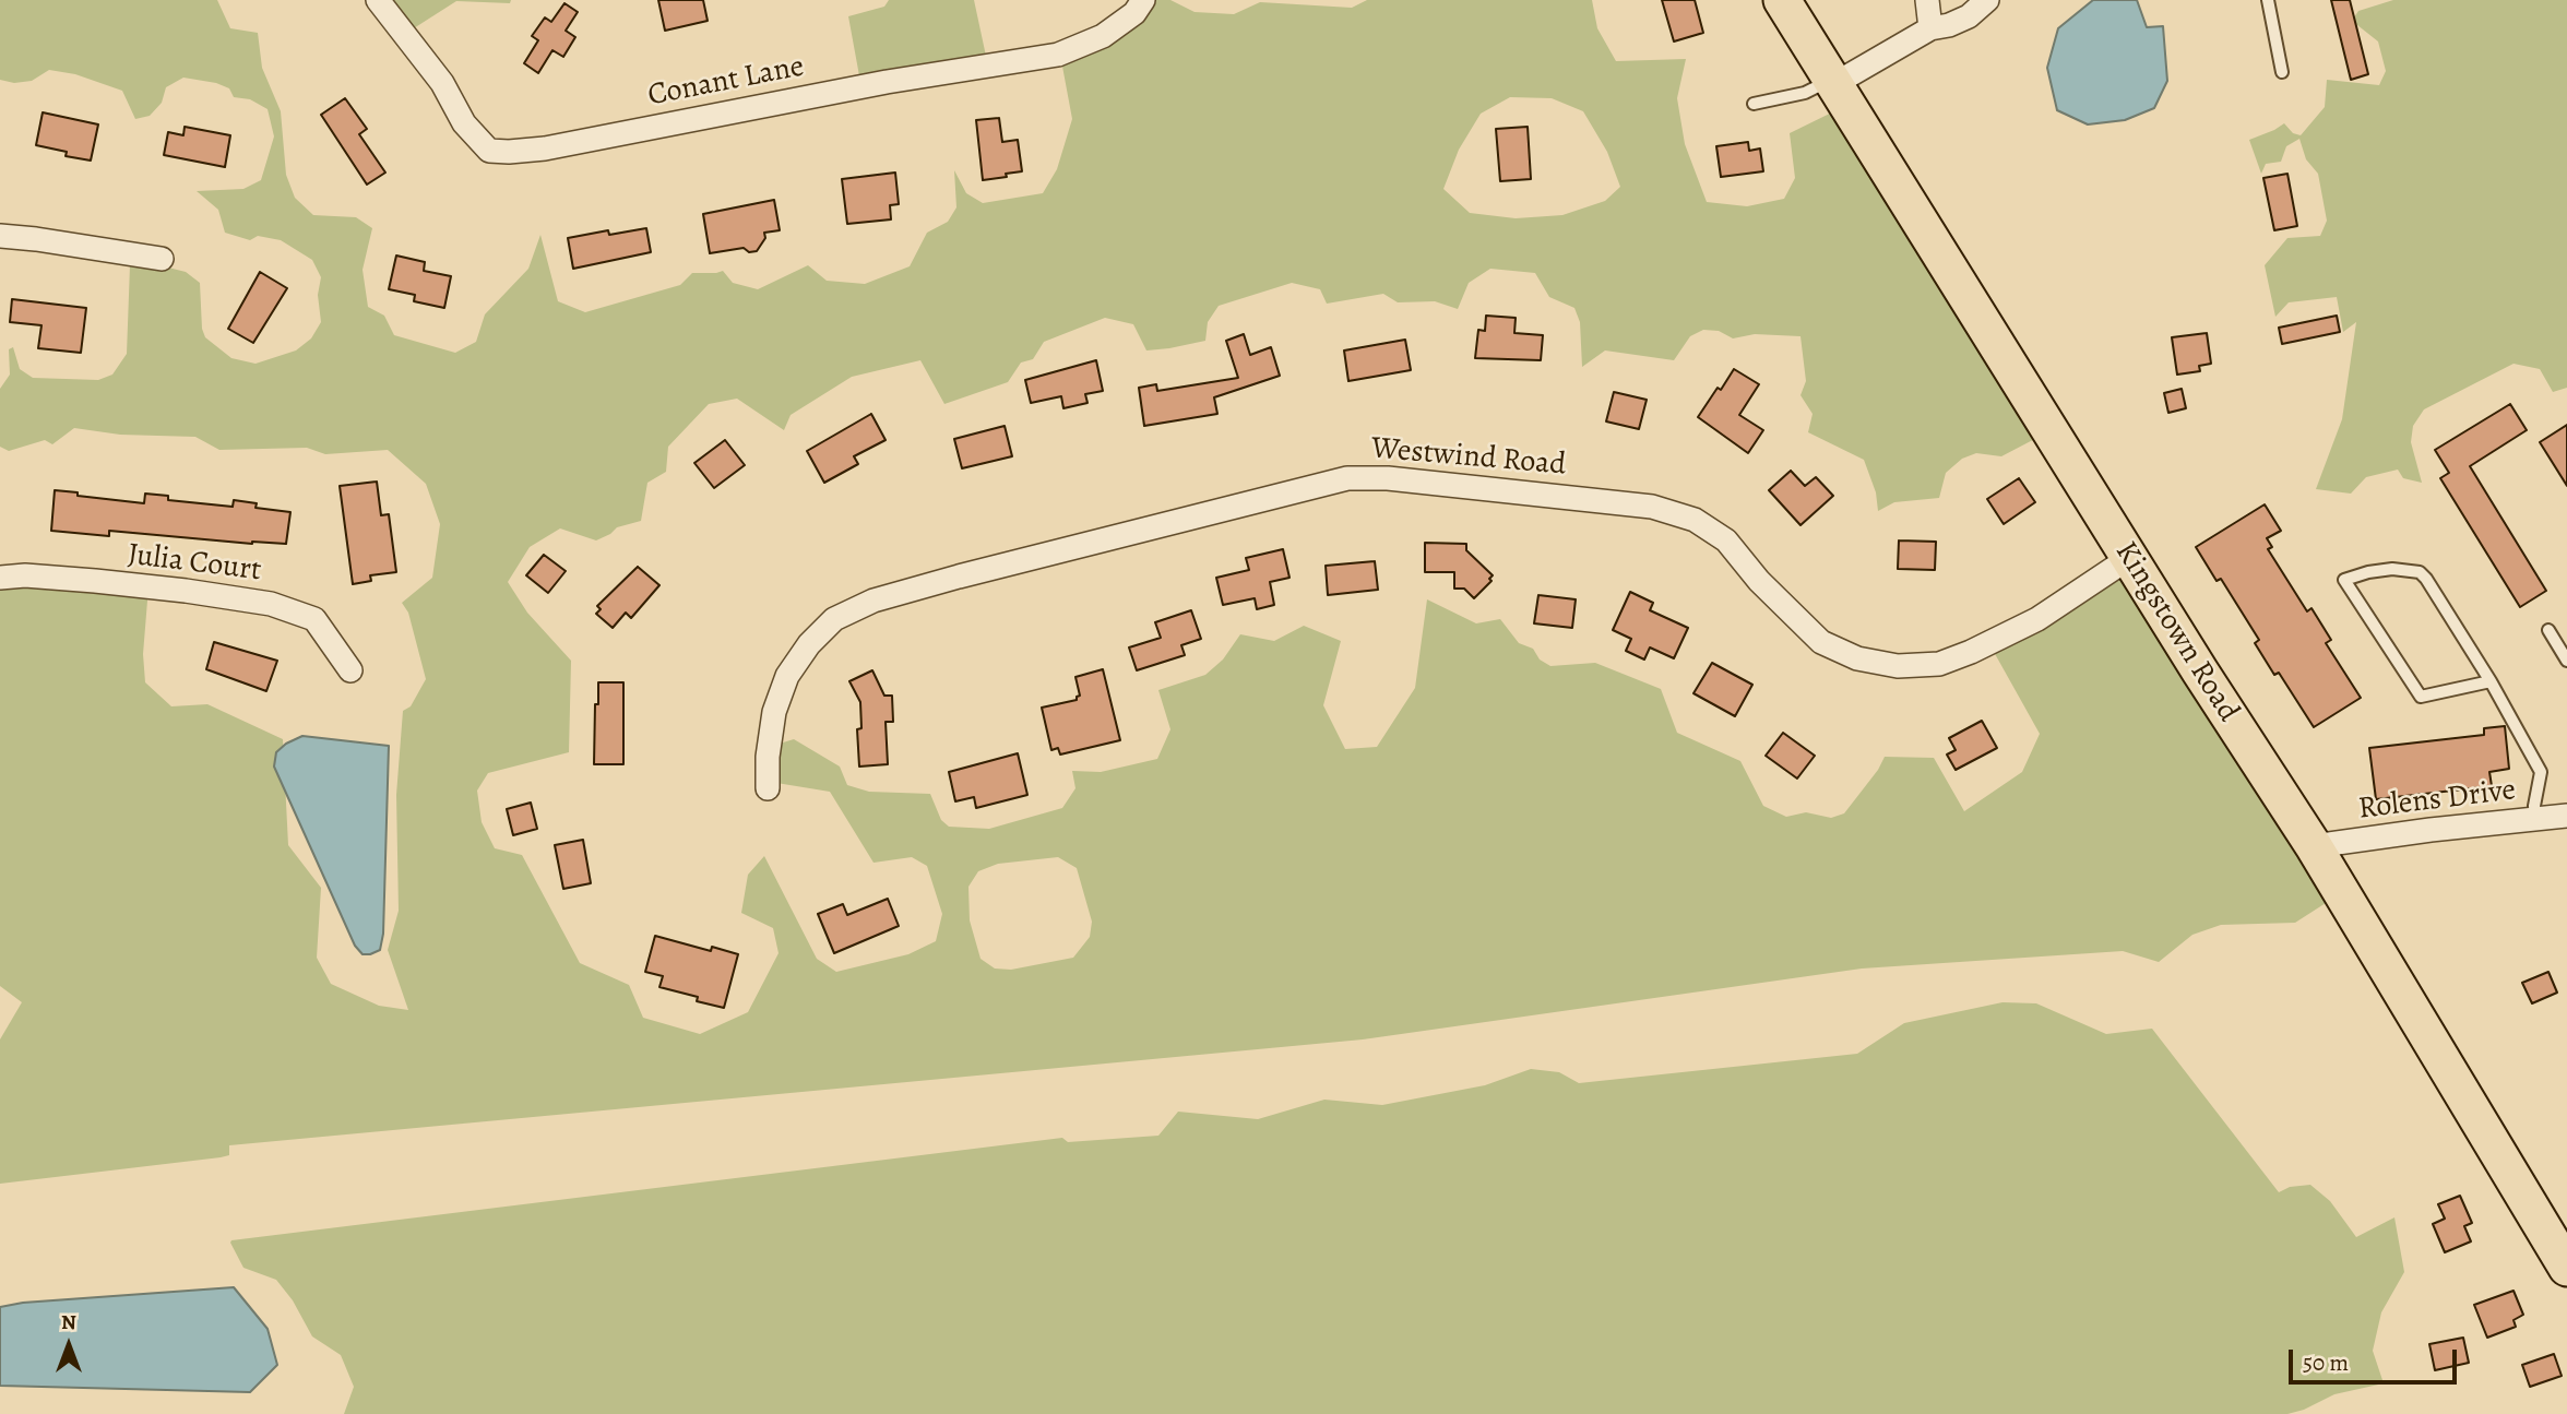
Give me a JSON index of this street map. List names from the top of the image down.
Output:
{
  "streets": {
    "main road": ["Kingstown Road"],
    "street": [
      "Conant Lane",
      "Westwind Road",
      "Julia Court",
      "Rolens Drive"
    ]
  },
  "crossings": [
    ["Westwind Road", "Kingstown Road"],
    ["Kingstown Road", "Rolens Drive"]
  ],
  "scale_bar": "50 m",
  "north": "top"
}
